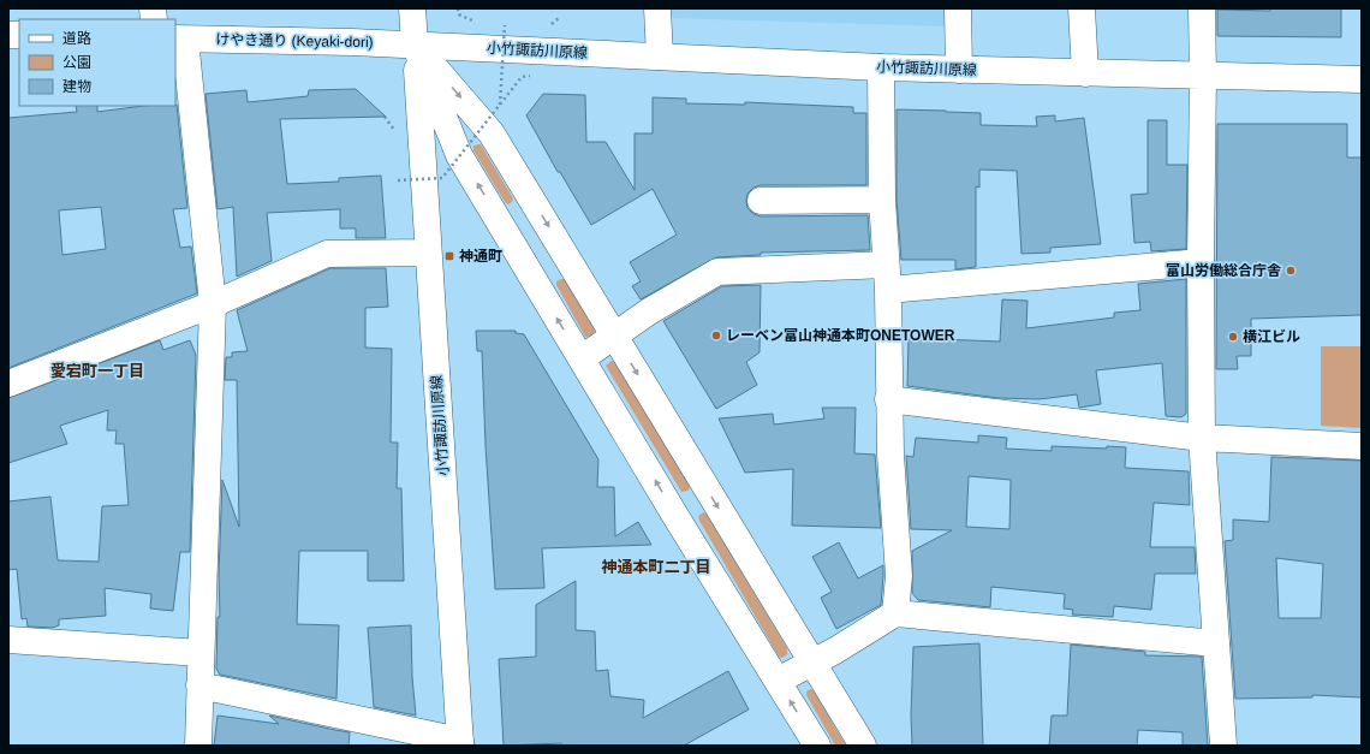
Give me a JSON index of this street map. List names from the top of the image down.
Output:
{
  "streets": {
    "street": ["けやき通り (Keyaki-dori)", "小竹諏訪川原線"]
  },
  "crossings": [
    ["けやき通り (Keyaki-dori)", "小竹諏訪川原線"]
  ],
  "districts": ["愛宕町一丁目", "神通本町二丁目"],
  "places": {
    "transit": ["神通町"],
    "other": ["富山労働総合庁舎", "レーベン富山神通本町ONETOWER", "横江ビル"]
  },
  "legend": ["道路", "公園", "建物"]
}
